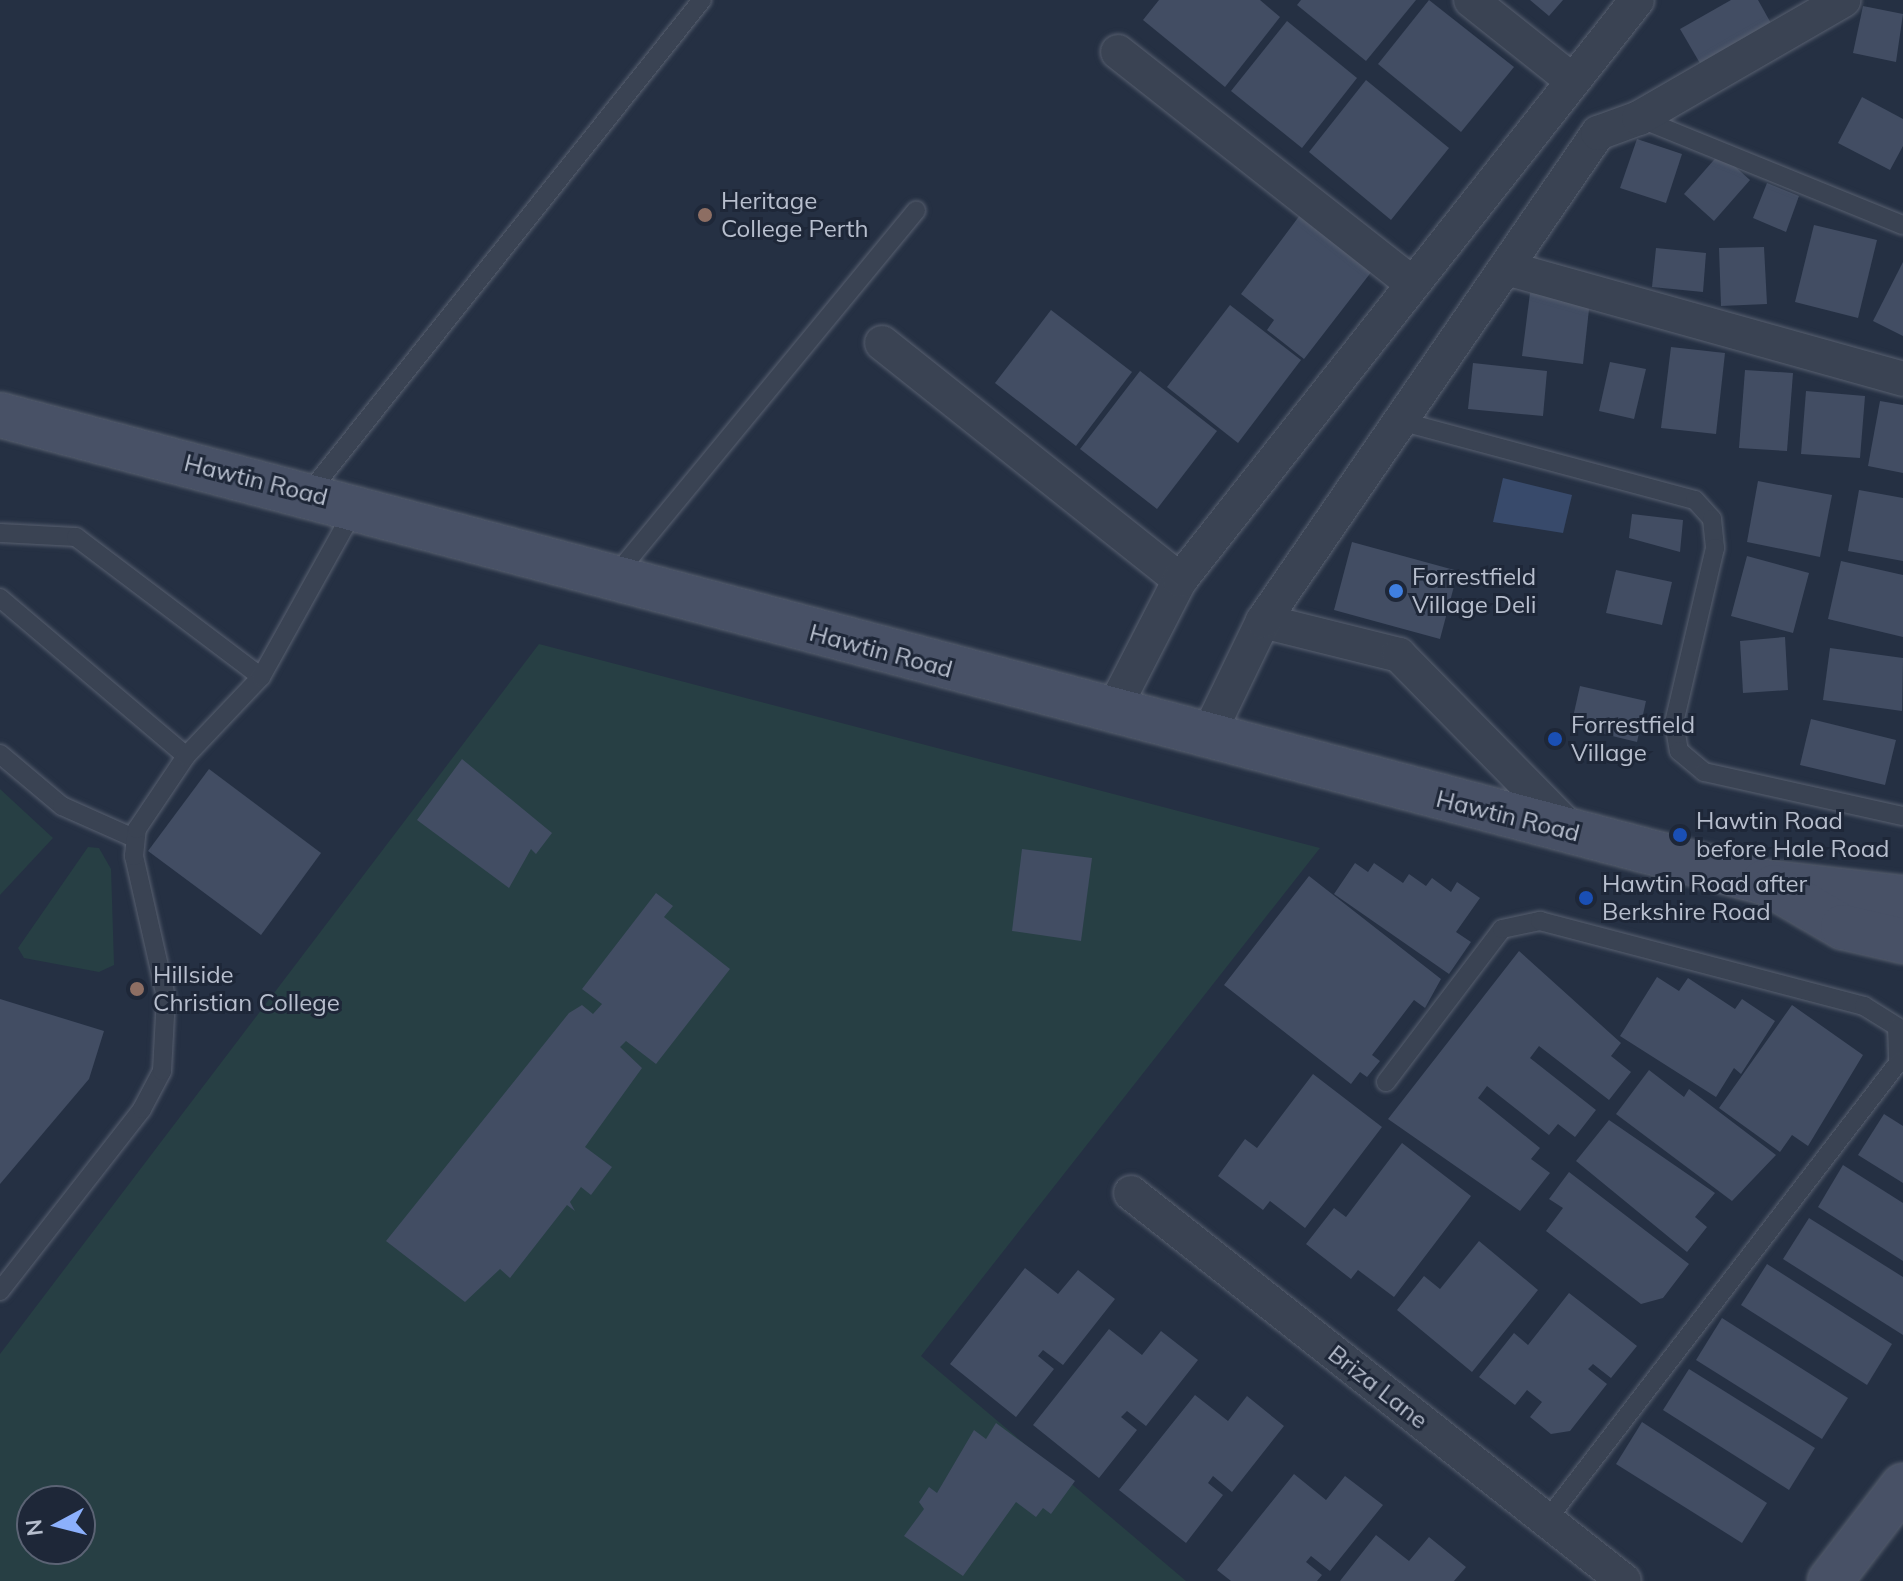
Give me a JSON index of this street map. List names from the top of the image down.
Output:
{
  "streets": {
    "main road": ["Hawtin Road"],
    "street": ["Briza Lane"]
  },
  "places": [
    "Heritage College Perth",
    "Forrestfield Village Deli",
    "Forrestfield Village",
    "Hawtin Road before Hale Road",
    "Hawtin Road after Berkshire Road",
    "Hillside Christian College"
  ],
  "north": "left"
}
